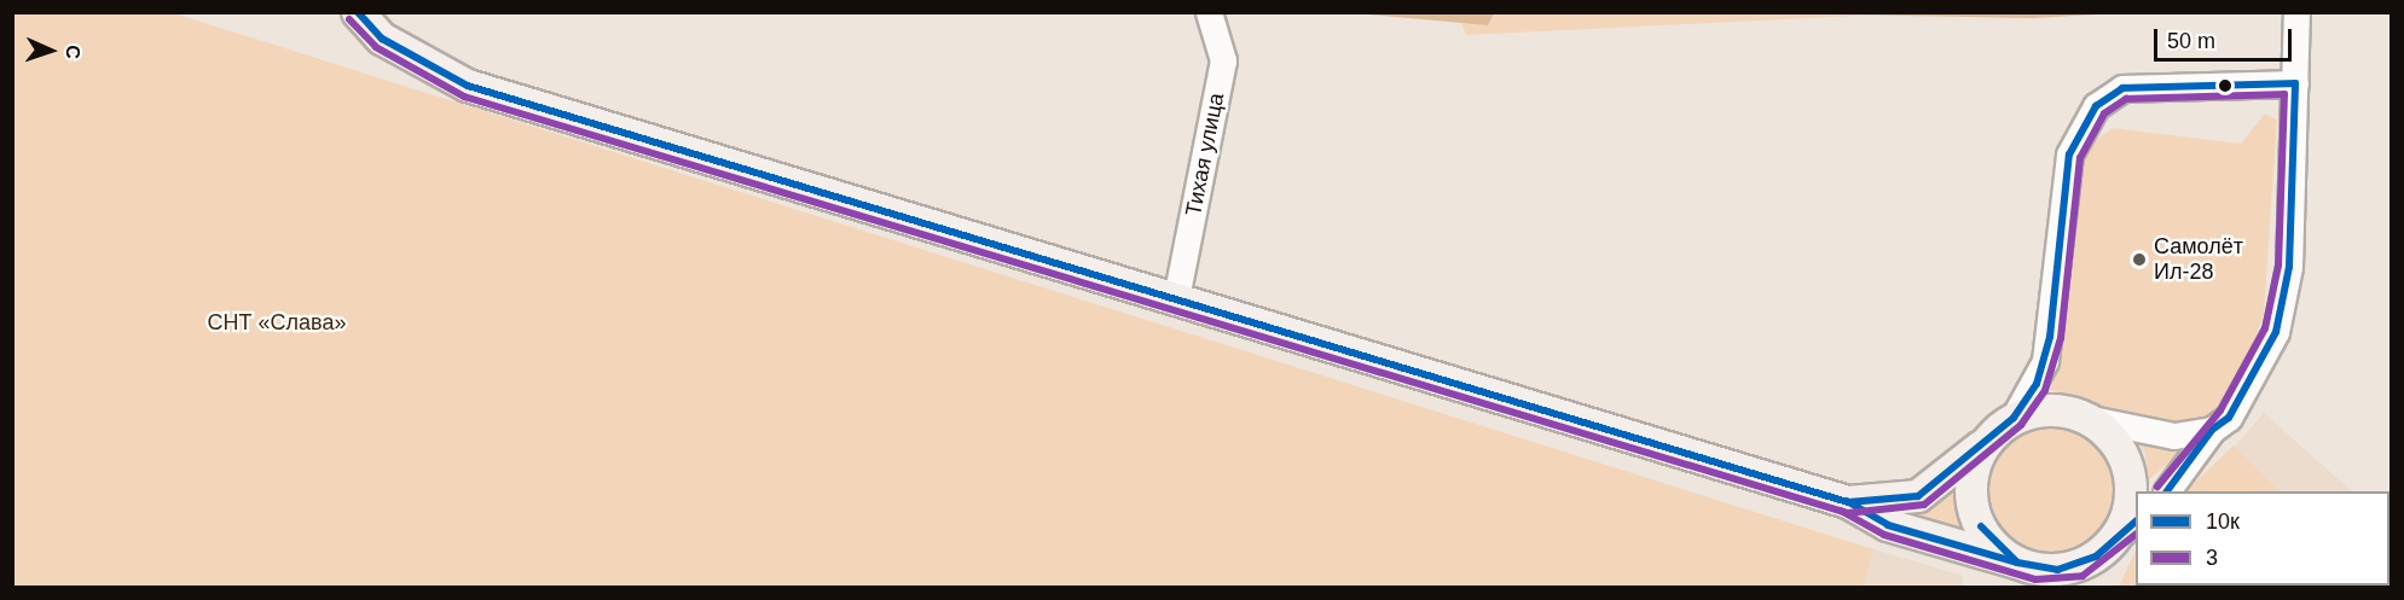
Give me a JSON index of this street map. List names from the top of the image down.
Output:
{
  "streets": {
    "street": ["Тихая улица"]
  },
  "parks": ["СНТ «Слава»"],
  "places": ["Самолёт Ил-28"],
  "lines": ["transit line 10к", "transit line 3"],
  "legend": ["10к", "3"],
  "scale_bar": "50 m",
  "north": "right"
}
